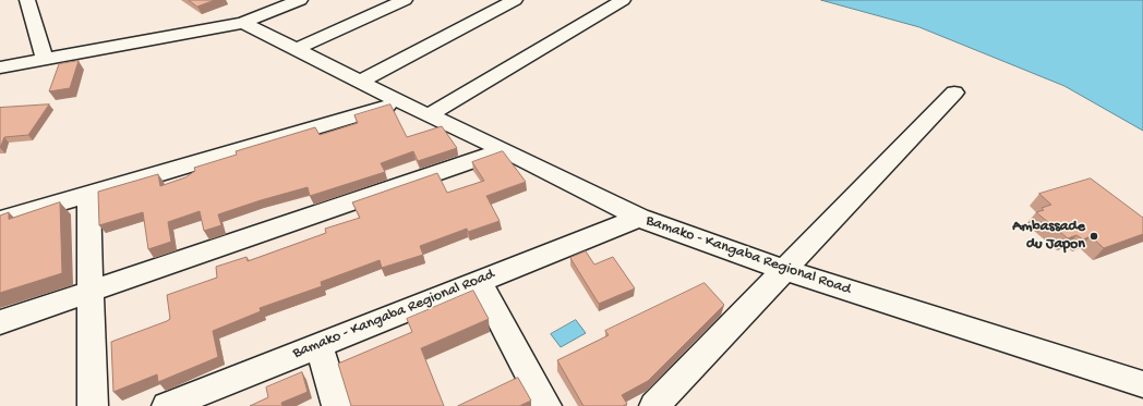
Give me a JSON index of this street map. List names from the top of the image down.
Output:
{
  "streets": {
    "street": ["Bamako - Kangaba Regional Road"]
  },
  "places": ["Ambassade du Japon"]
}
